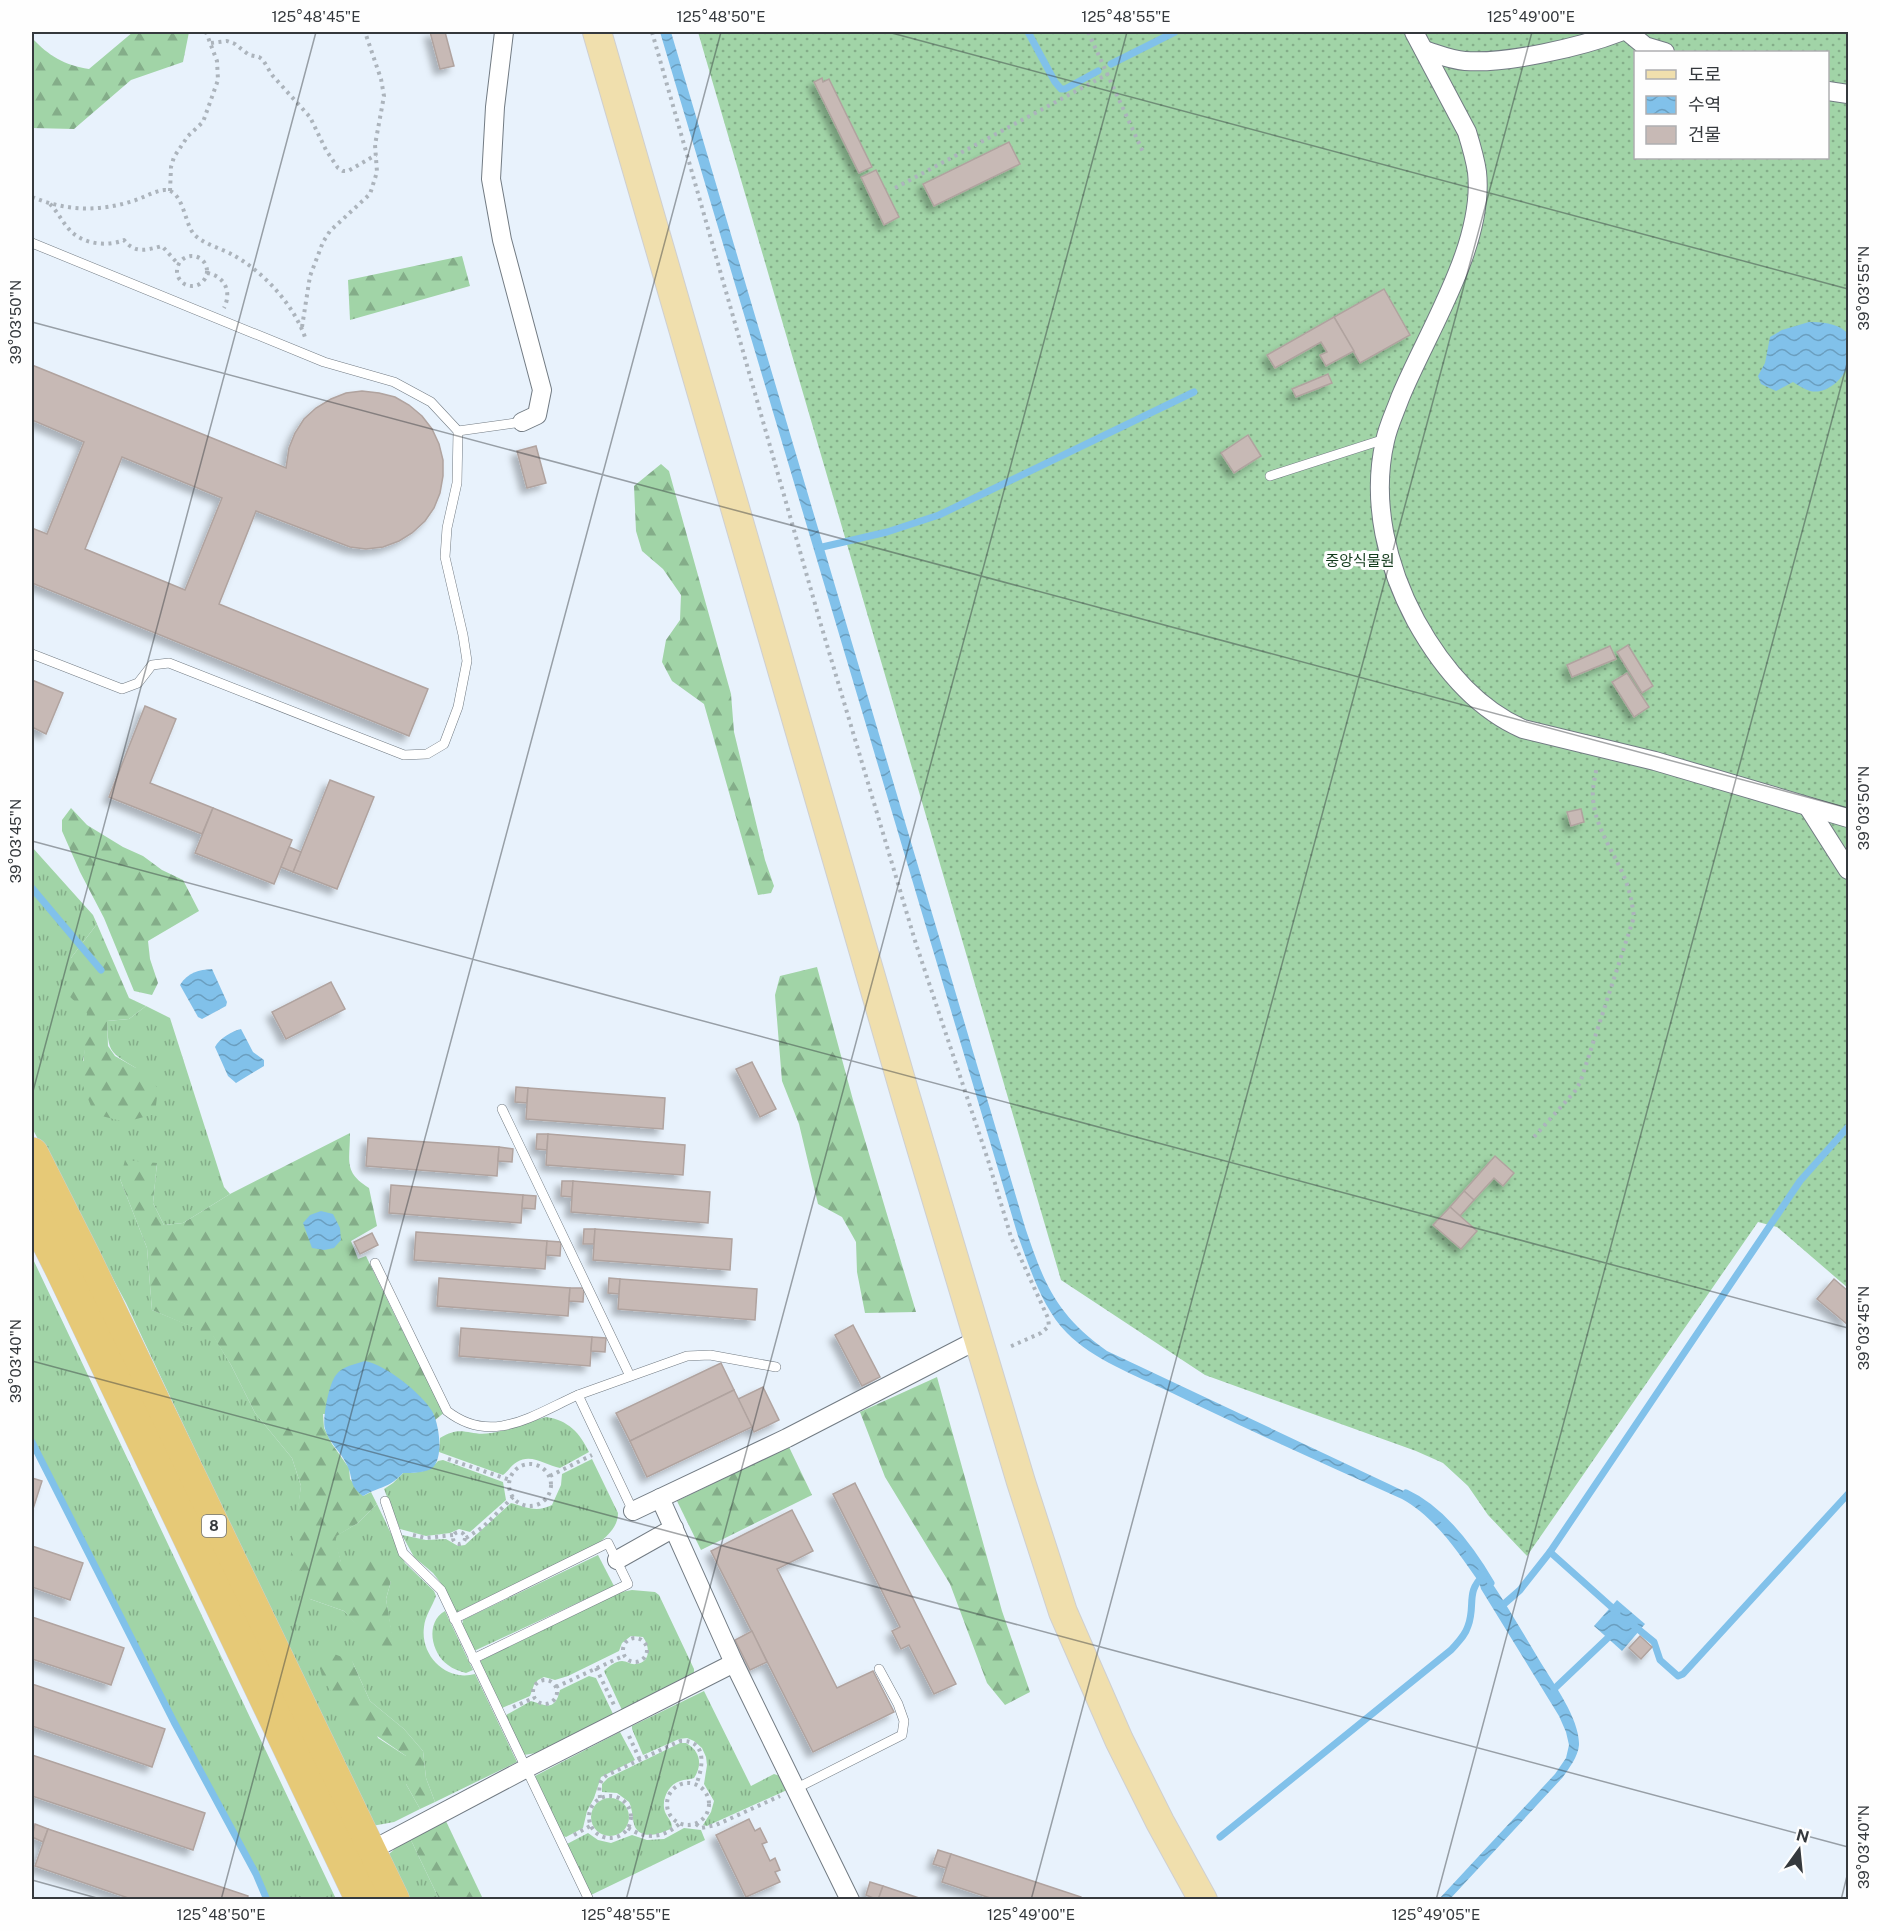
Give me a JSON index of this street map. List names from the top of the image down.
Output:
{
  "streets": {
    "highway": ["8"]
  },
  "parks": ["중앙식물원"],
  "legend": ["도로", "수역", "건물"],
  "north": "top",
  "coordinates": [
    "125°48'45\"E",
    "125°48'50\"E",
    "125°48'55\"E",
    "125°49'00\"E",
    "39°03'55\"N",
    "39°03'50\"N",
    "39°03'45\"N",
    "39°03'40\"N",
    "125°49'05\"E"
  ]
}
